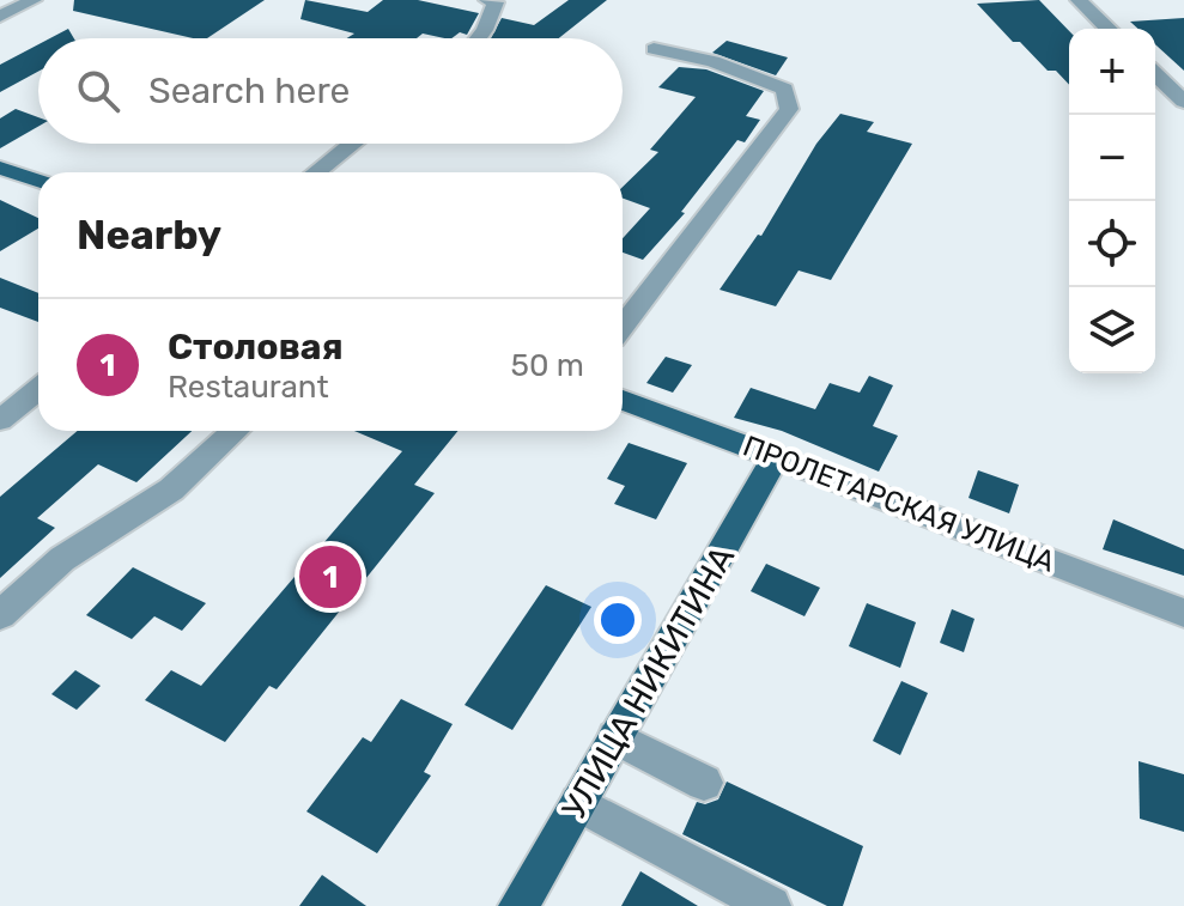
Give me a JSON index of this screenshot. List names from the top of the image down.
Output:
{
  "streets": {
    "main road": ["ПРОЛЕТАРСКАЯ УЛИЦА", "УЛИЦА НИКИТИНА"]
  },
  "crossings": [
    ["ПРОЛЕТАРСКАЯ УЛИЦА", "УЛИЦА НИКИТИНА"]
  ],
  "page": {
    "map_buttons": ["+", "−"],
    "search": "Search here",
    "heading": "Nearby",
    "list": [
      {
        "mark": "1",
        "name": "Столовая",
        "note": "Restaurant",
        "value": "50 m"
      }
    ],
    "pins": "1"
  }
}
